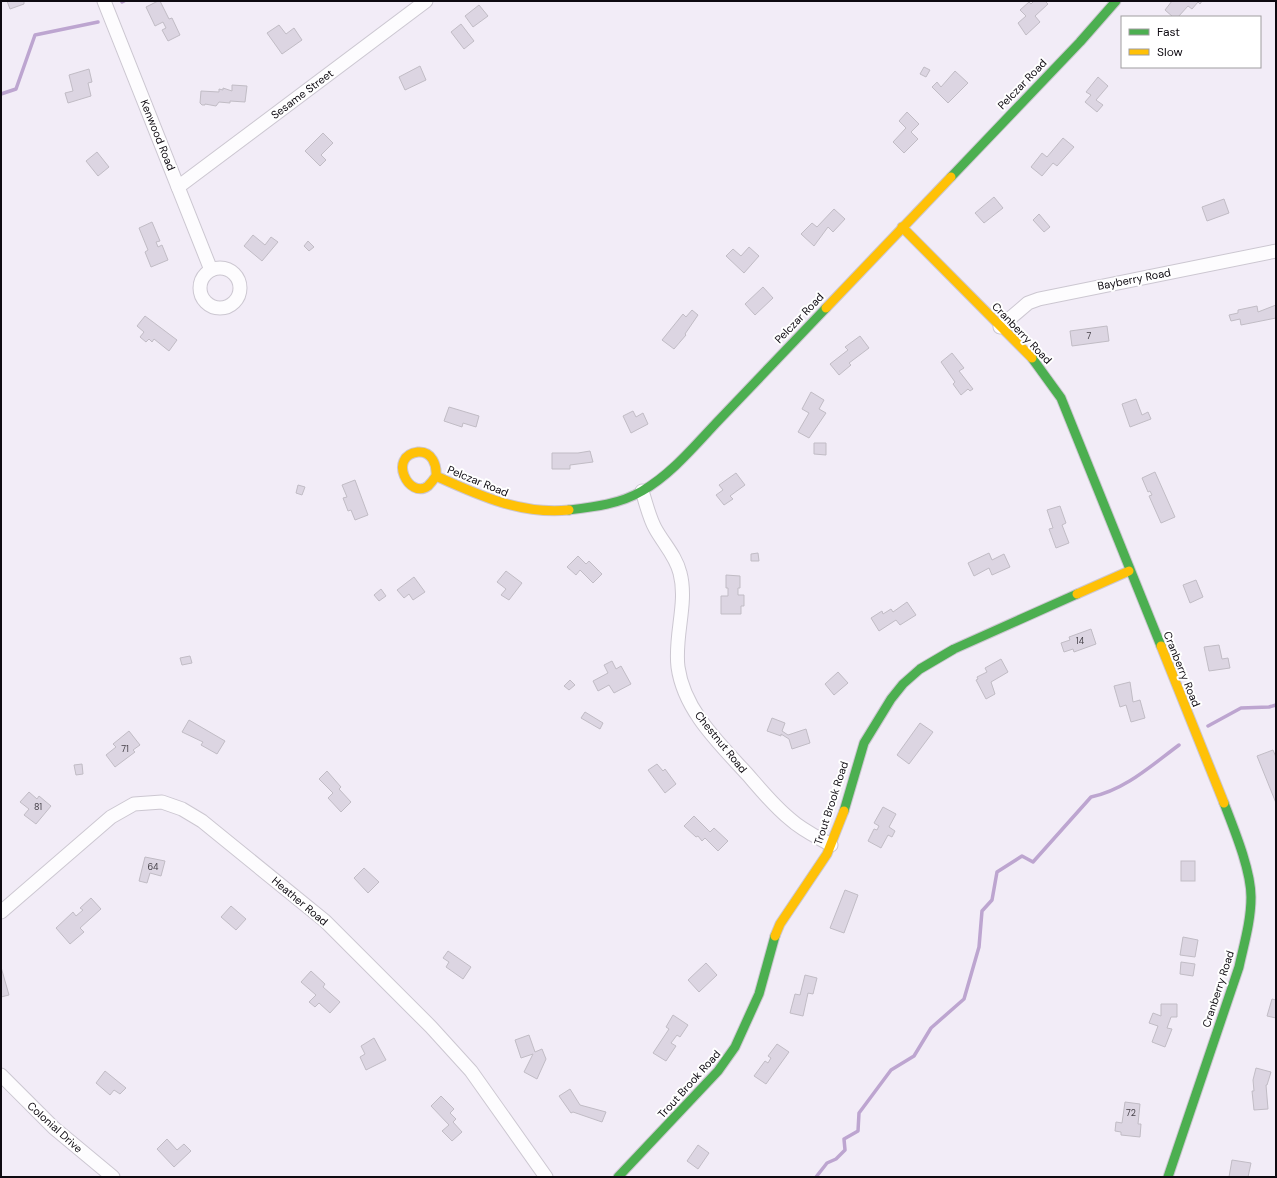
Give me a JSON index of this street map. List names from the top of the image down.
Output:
{
  "streets": {
    "street": [
      "Pelczar Road",
      "Sesame Street",
      "Kenwood Road",
      "Bayberry Road",
      "Cranberry Road",
      "Chestnut Road",
      "Trout Brook Road",
      "Heather Road",
      "Colonial Drive"
    ]
  },
  "crossings": [
    ["Pelczar Road", "Cranberry Road"],
    ["Pelczar Road", "Chestnut Road"],
    ["Sesame Street", "Kenwood Road"],
    ["Bayberry Road", "Cranberry Road"],
    ["Cranberry Road", "Trout Brook Road"],
    ["Chestnut Road", "Trout Brook Road"]
  ],
  "house_numbers": [
    "7",
    "14",
    "71",
    "81",
    "64",
    "72"
  ],
  "legend": ["Fast", "Slow"]
}
